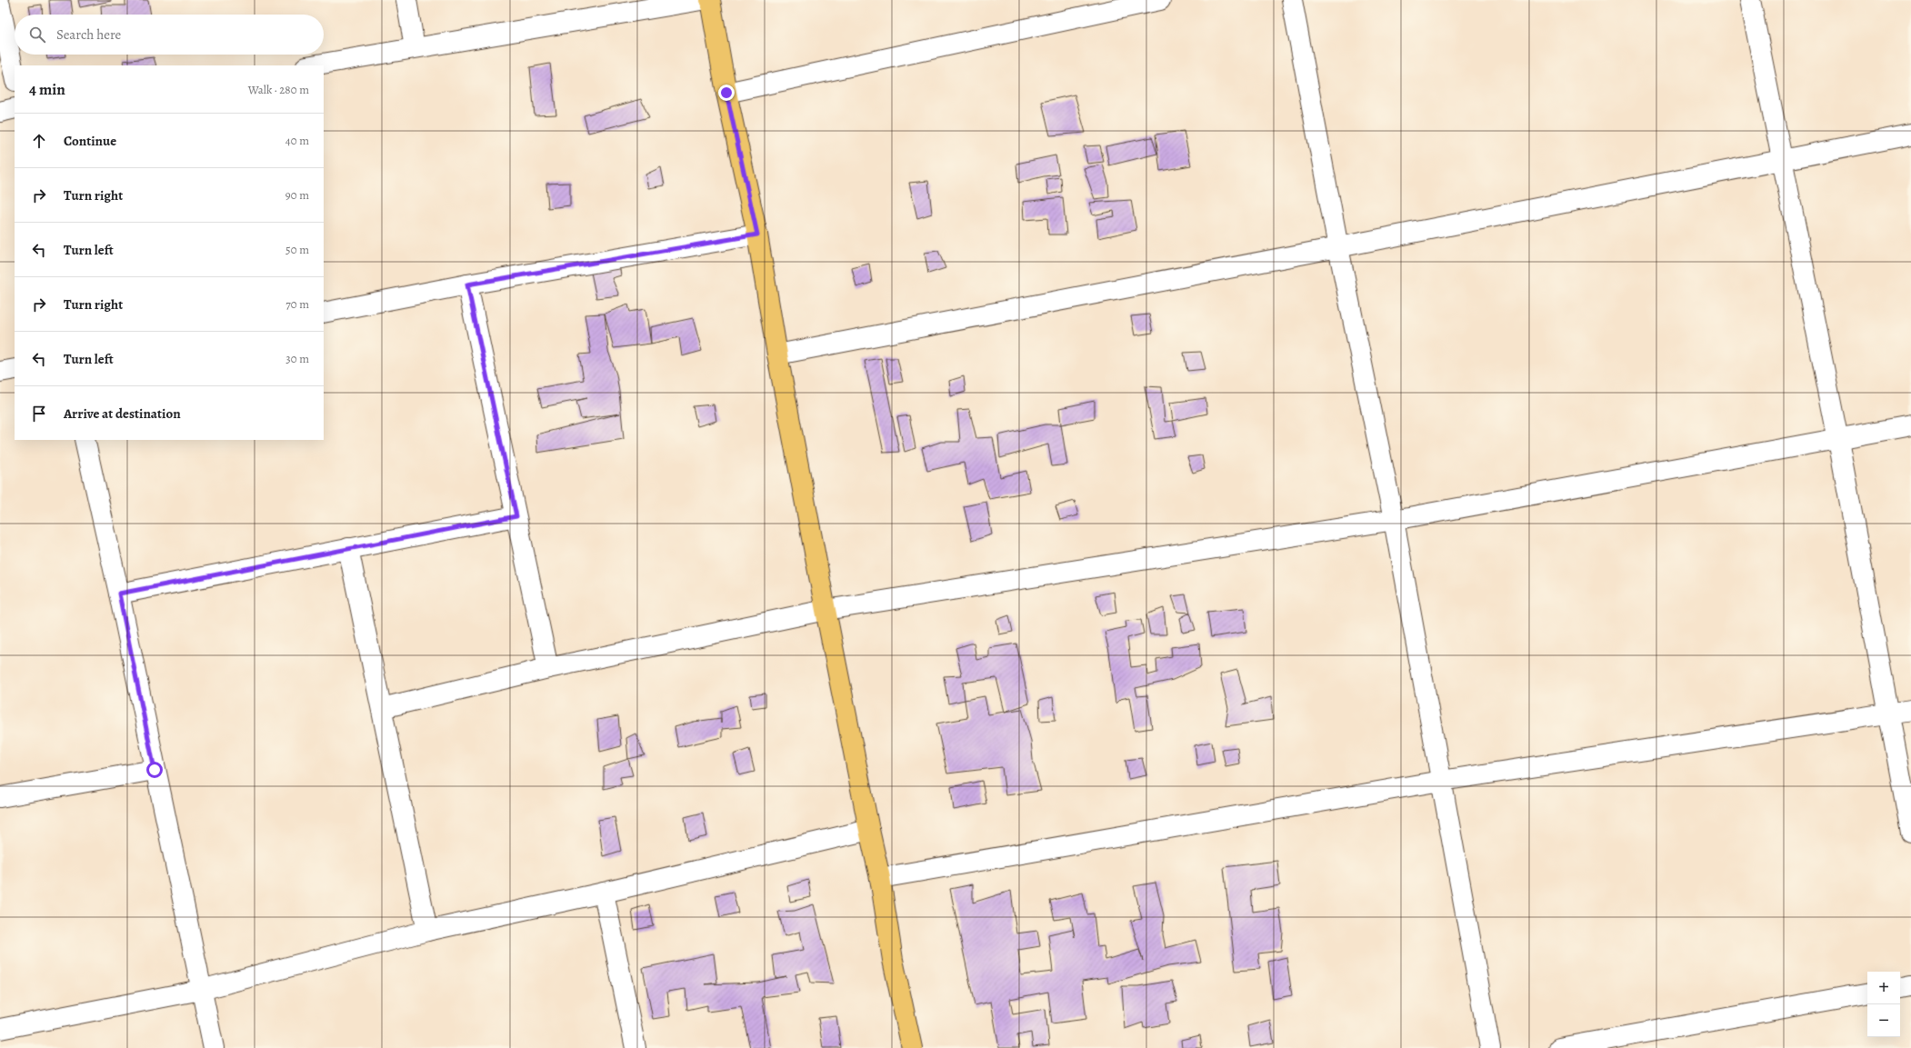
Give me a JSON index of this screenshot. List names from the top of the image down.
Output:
{
  "page": {
    "search": "Search here",
    "heading": ["4 min", "Walk · 280 m"],
    "list": [
      ["Continue", "40 m"],
      ["Turn right", "90 m"],
      ["Turn left", "50 m"],
      ["Turn right", "70 m"],
      ["Turn left", "30 m"],
      "Arrive at destination"
    ],
    "map_buttons": ["+", "−"]
  }
}
